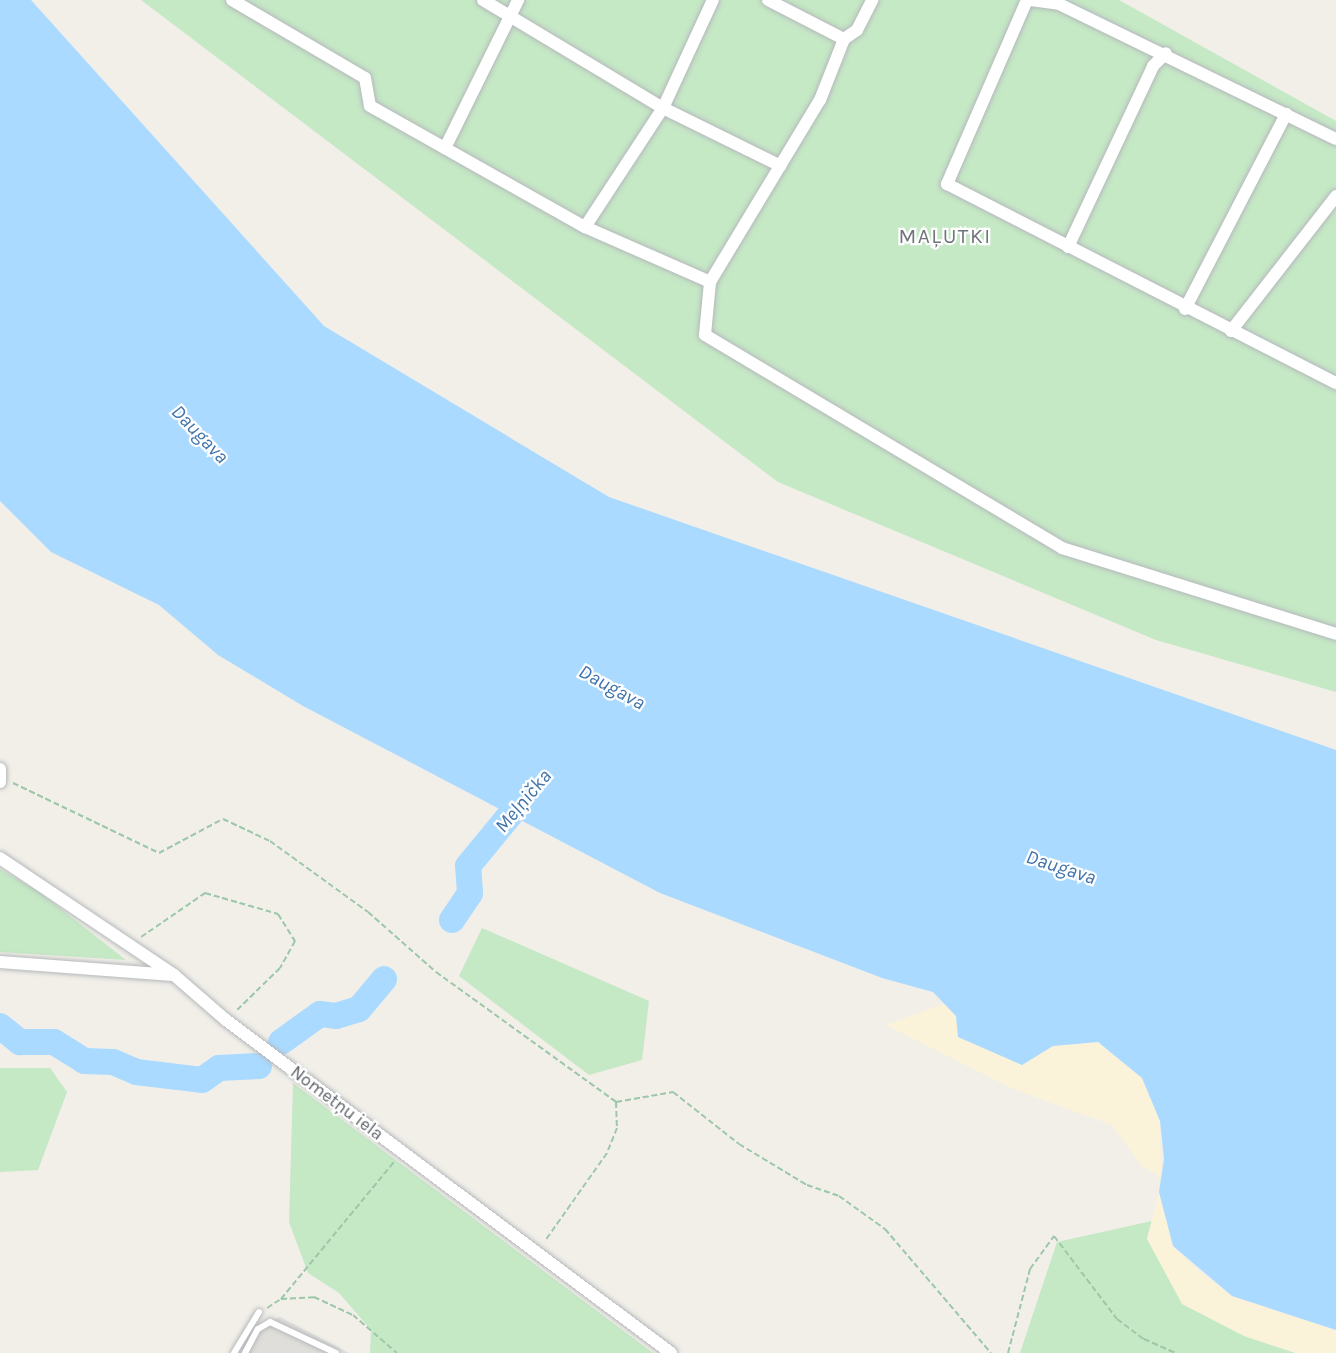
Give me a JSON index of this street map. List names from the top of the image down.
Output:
{
  "streets": {
    "street": ["Nometņu iela"]
  },
  "districts": ["MAĻUTKI"],
  "water": ["Daugava", "Meļņička"]
}
